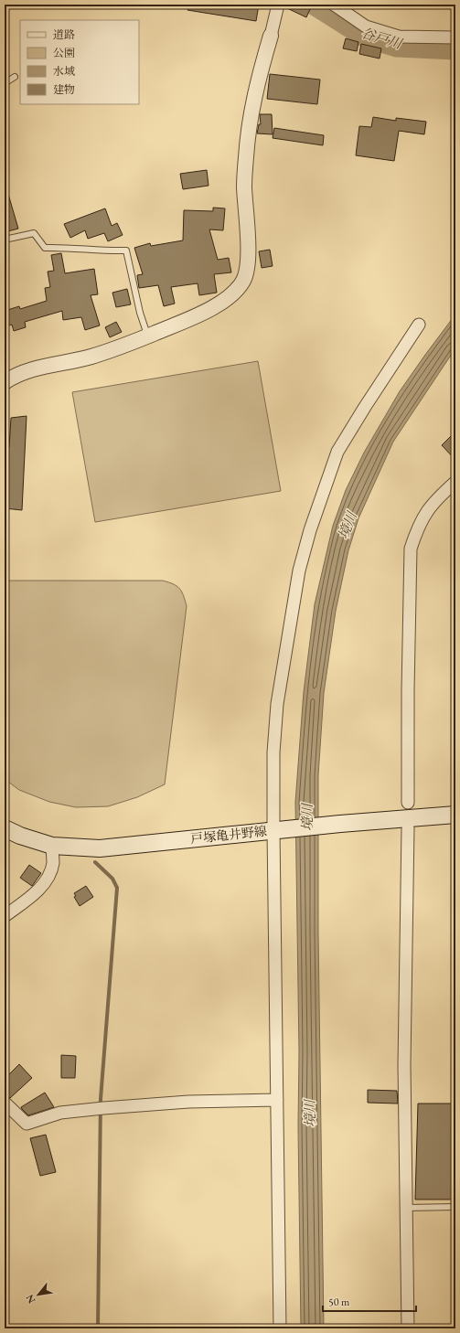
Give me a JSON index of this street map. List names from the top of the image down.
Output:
{
  "streets": {
    "main road": ["戸塚亀井野線"]
  },
  "water": ["谷戸川", "境川"],
  "legend": [
    "道路",
    "公園",
    "水域",
    "建物"
  ],
  "scale_bar": "50 m",
  "north": "bottom left"
}
